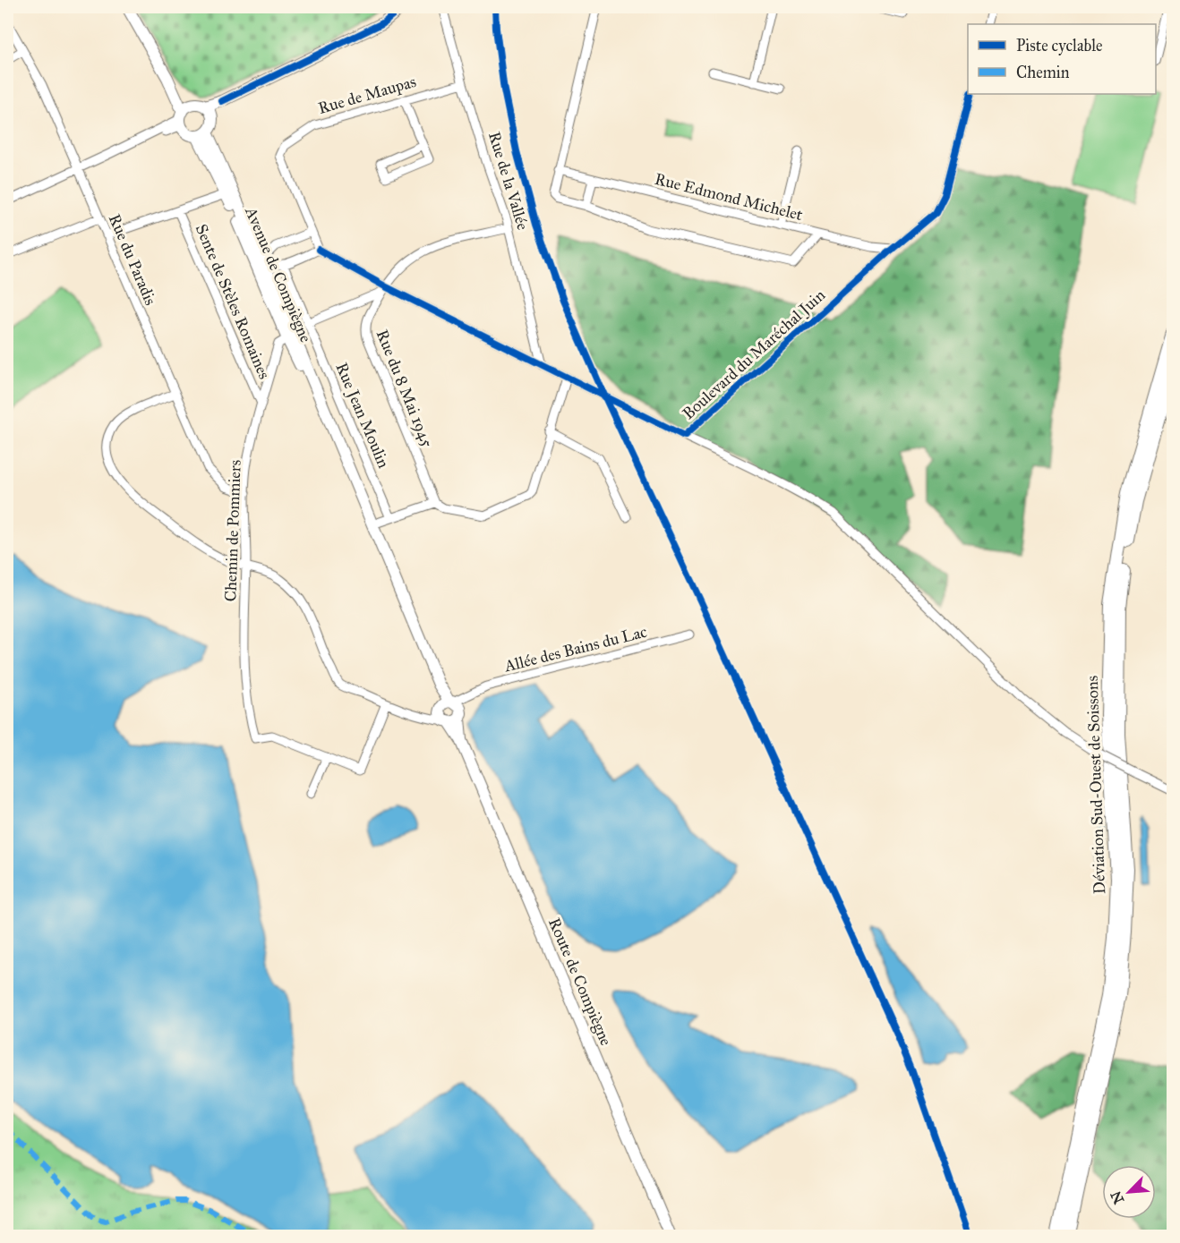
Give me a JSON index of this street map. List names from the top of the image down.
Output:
{
  "streets": {
    "highway": ["Déviation Sud-Ouest de Soissons"],
    "main road": ["Avenue de Compiègne", "Route de Compiègne"],
    "street": [
      "Rue de Maupas",
      "Rue de la Vallée",
      "Rue Edmond Michelet",
      "Rue du Paradis",
      "Sente de Stèles Romaines",
      "Boulevard du Maréchal Juin",
      "Rue du 8 Mai 1945",
      "Rue Jean Moulin",
      "Chemin de Pommiers",
      "Allée des Bains du Lac"
    ]
  },
  "crossings": [
    ["Rue de Maupas", "Rue de la Vallée"],
    ["Rue de Maupas", "Boulevard du Maréchal Juin"],
    ["Rue de la Vallée", "Boulevard du Maréchal Juin"],
    ["Rue Edmond Michelet", "Boulevard du Maréchal Juin"],
    ["Rue du Paradis", "Chemin de Pommiers"],
    ["Avenue de Compiègne", "Chemin de Pommiers"],
    ["Avenue de Compiègne", "Allée des Bains du Lac"],
    ["Avenue de Compiègne", "Route de Compiègne"],
    ["Sente de Stèles Romaines", "Chemin de Pommiers"],
    ["Boulevard du Maréchal Juin", "Rue du 8 Mai 1945"]
  ],
  "legend": ["Piste cyclable", "Chemin"],
  "north": "bottom left"
}
